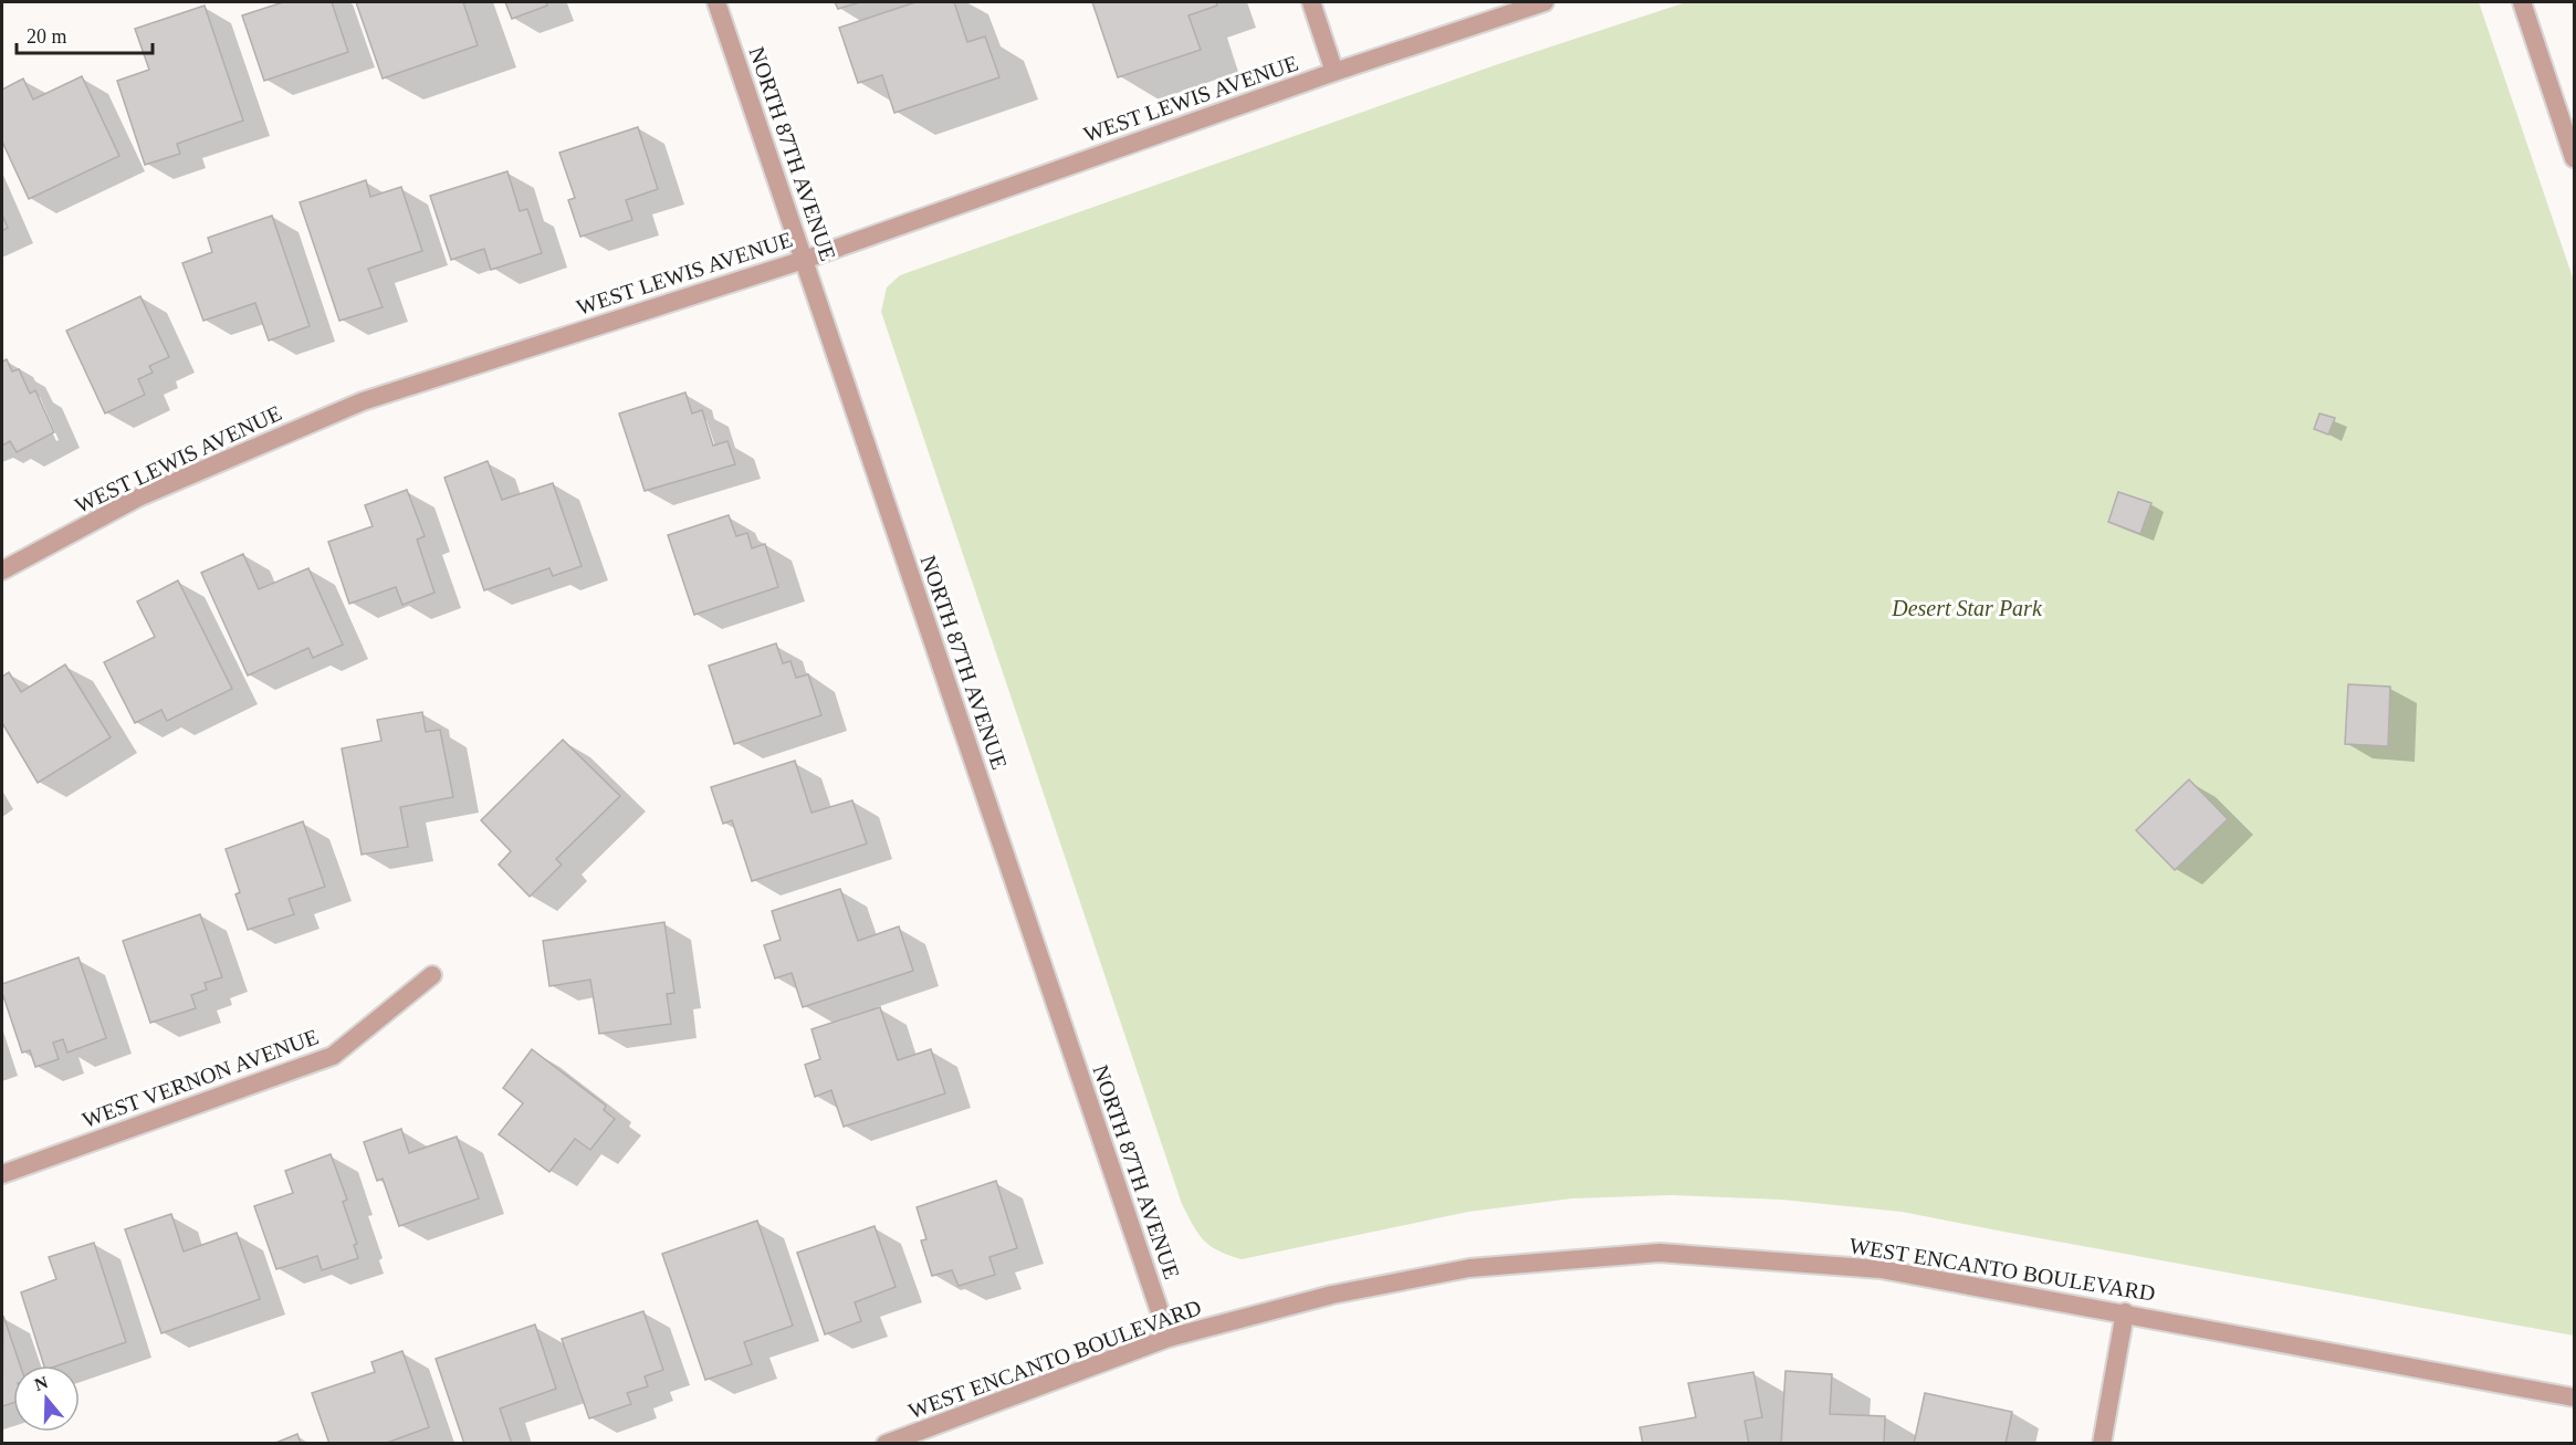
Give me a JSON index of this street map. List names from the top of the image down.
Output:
{
  "streets": {
    "street": [
      "WEST LEWIS AVENUE",
      "NORTH 87TH AVENUE",
      "WEST VERNON AVENUE",
      "WEST ENCANTO BOULEVARD"
    ]
  },
  "crossings": [
    ["WEST LEWIS AVENUE", "NORTH 87TH AVENUE"],
    ["NORTH 87TH AVENUE", "WEST ENCANTO BOULEVARD"]
  ],
  "parks": ["Desert Star Park"],
  "scale_bar": "20 m",
  "north": "top"
}
